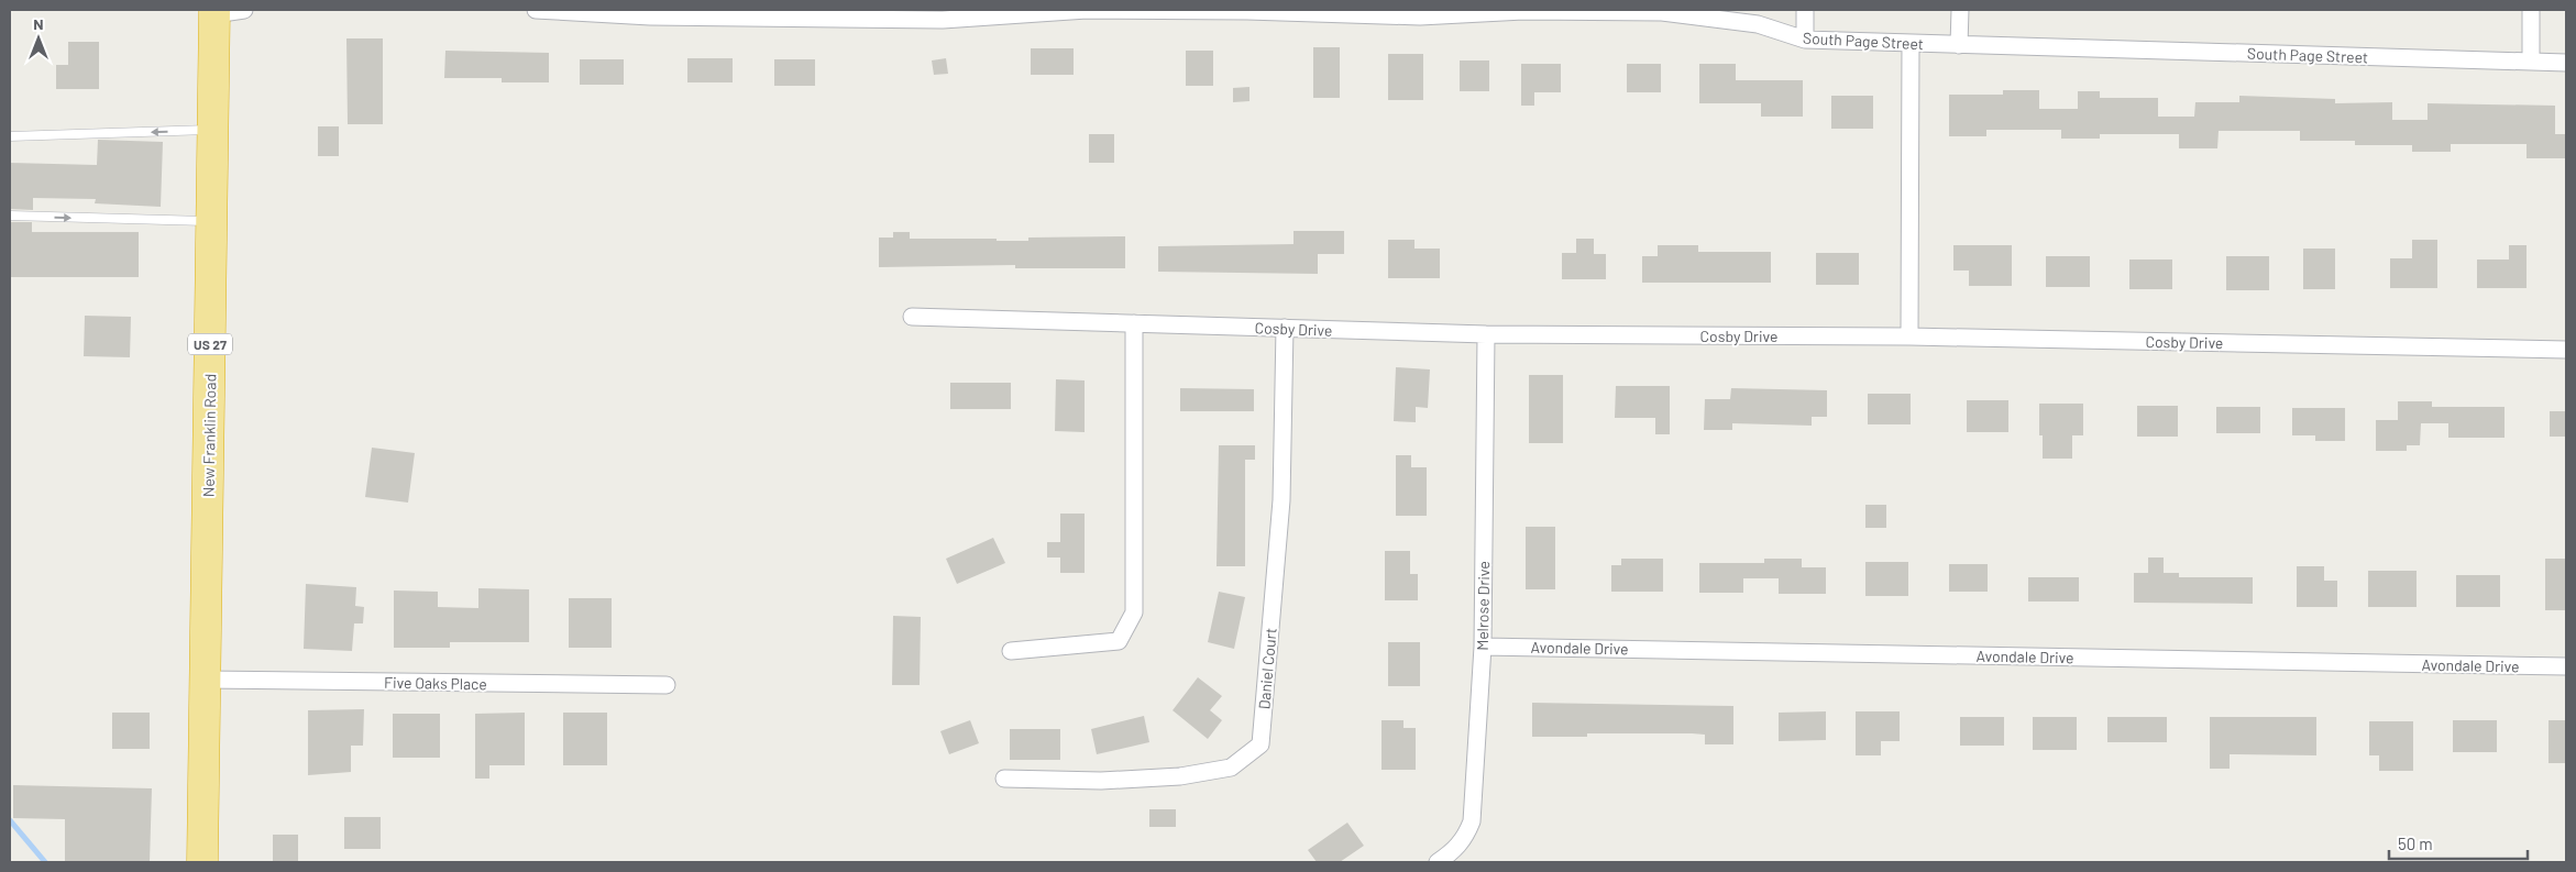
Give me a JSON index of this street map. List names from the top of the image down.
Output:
{
  "streets": {
    "highway": ["US 27", "New Franklin Road"],
    "street": [
      "South Page Street",
      "Cosby Drive",
      "Melrose Drive",
      "Avondale Drive",
      "Daniel Court",
      "Five Oaks Place"
    ]
  },
  "crossings": [
    ["Cosby Drive", "Melrose Drive"],
    ["Cosby Drive", "Daniel Court"],
    ["New Franklin Road", "Five Oaks Place"],
    ["Melrose Drive", "Avondale Drive"]
  ],
  "scale_bar": "50 m",
  "north": "top"
}
